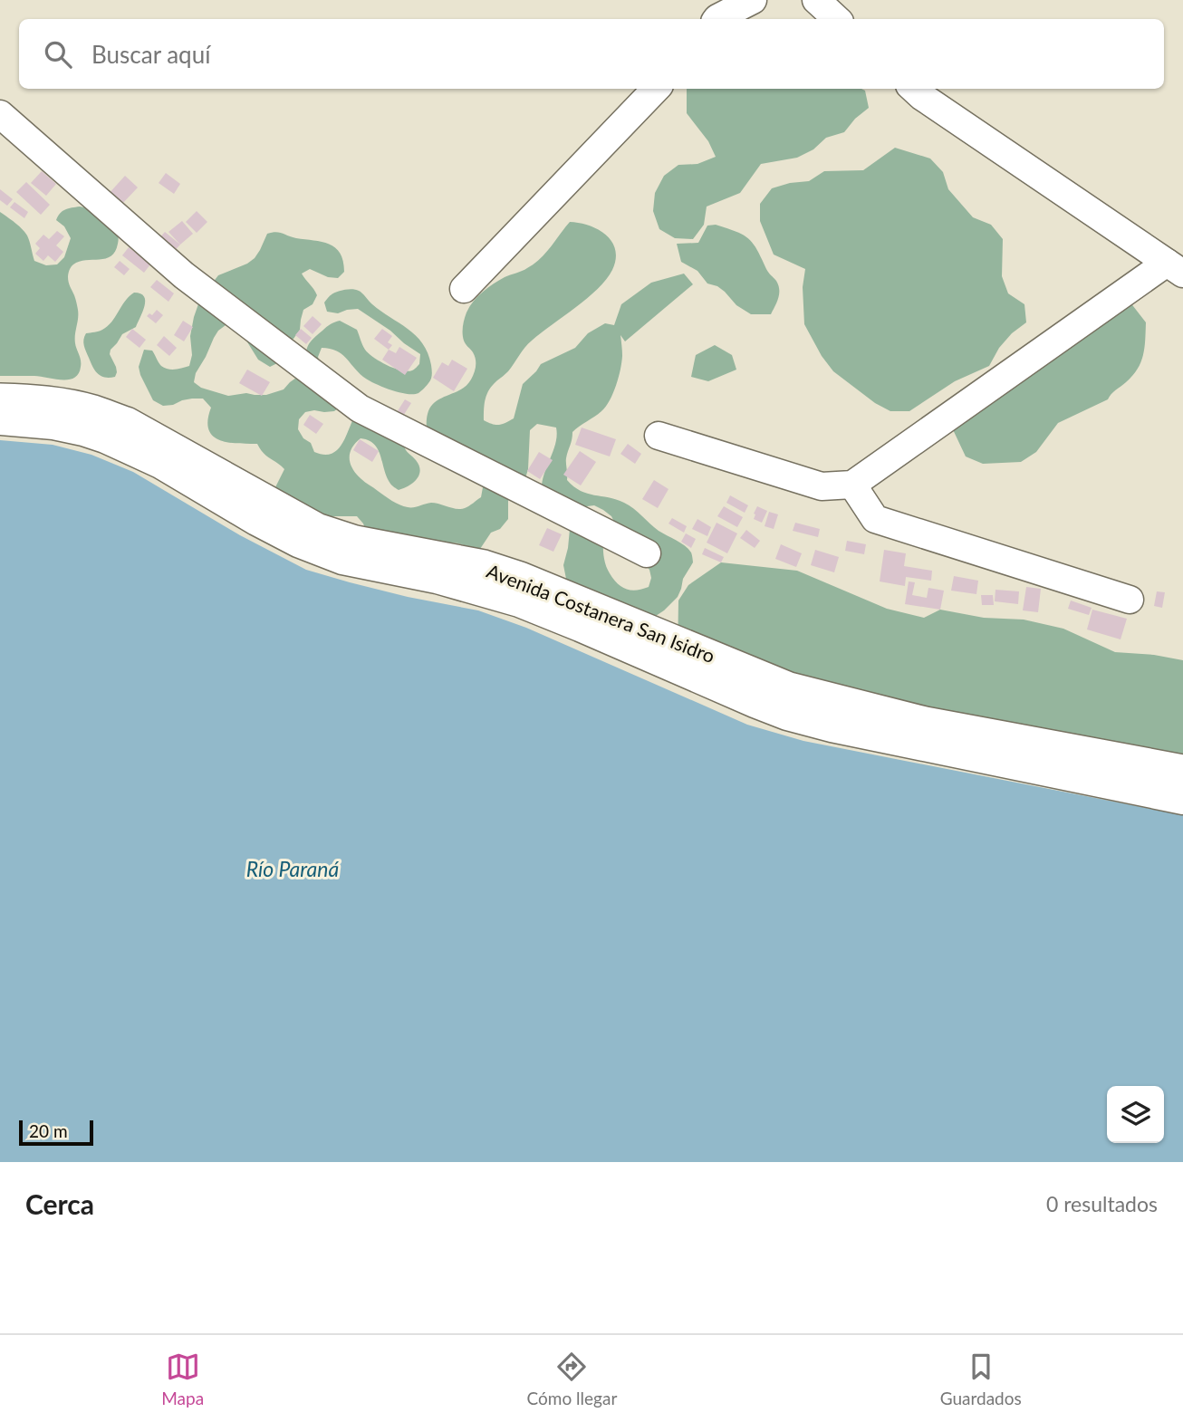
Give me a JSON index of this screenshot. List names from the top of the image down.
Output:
{
  "streets": {
    "main road": ["Avenida Costanera San Isidro"]
  },
  "water": ["Río Paraná"],
  "scale_bar": "20 m",
  "page": {
    "search": "Buscar aquí",
    "scale": "20 m",
    "heading": ["Cerca", "0 resultados"],
    "nav": ["Mapa", "Cómo llegar", "Guardados"]
  }
}
